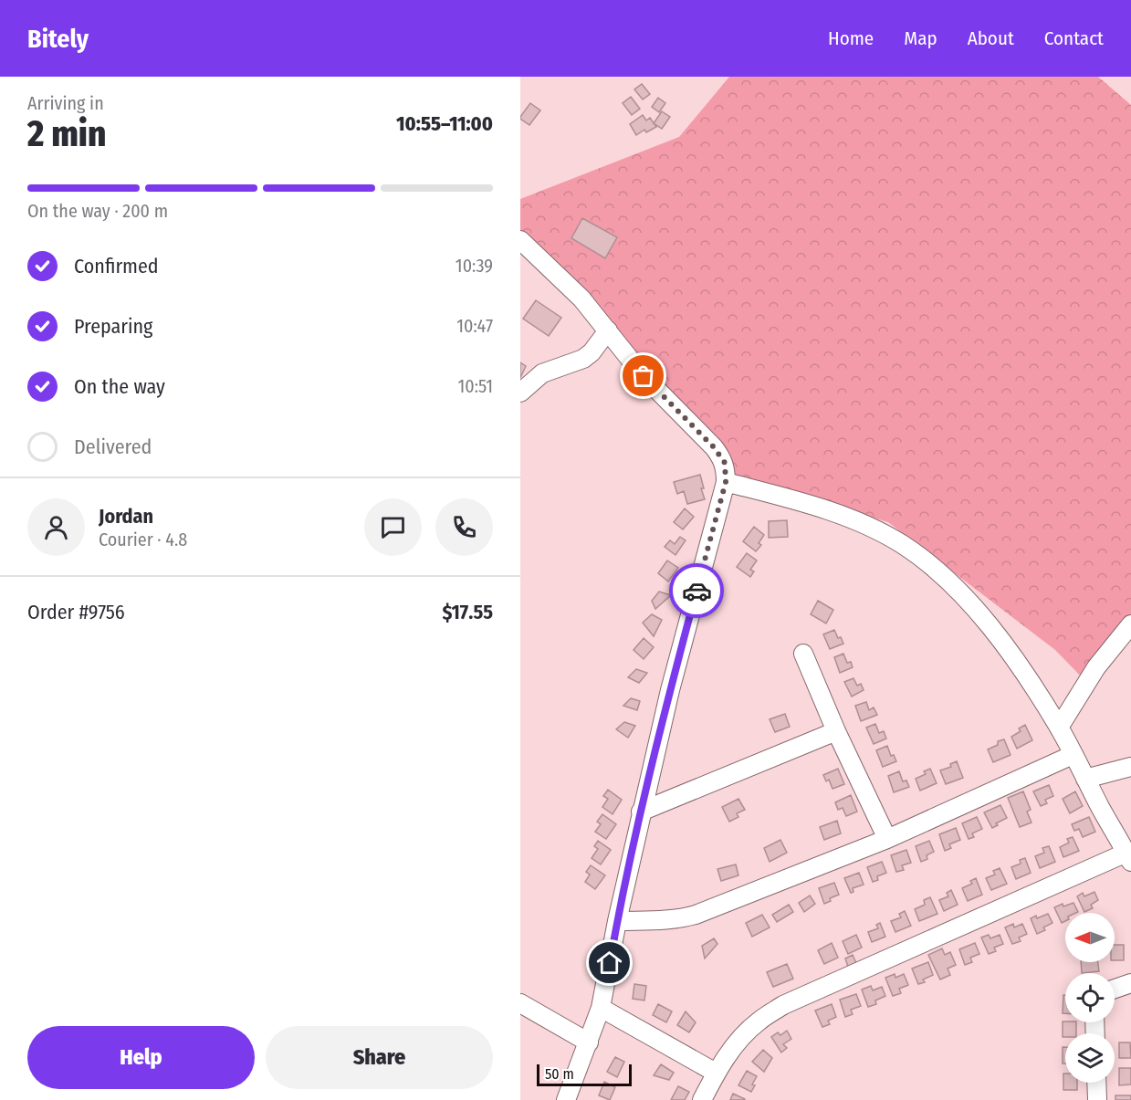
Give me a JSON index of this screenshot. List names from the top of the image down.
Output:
{
  "scale_bar": "50 m",
  "north": "left",
  "page": {
    "header": "Bitely",
    "nav": [
      "Home",
      "Map",
      "About",
      "Contact"
    ],
    "heading": ["2 min", "Arriving in", "10:55–11:00"],
    "panel": [
      "Jordan",
      "Courier · 4.8",
      "Order #9756",
      "$17.55"
    ],
    "bar": "On the way · 200 m",
    "list": [
      ["Confirmed", "10:39"],
      ["Preparing", "10:47"],
      ["On the way", "10:51"],
      "Delivered"
    ],
    "buttons": ["Help", "Share"],
    "scale": "50 m"
  }
}
